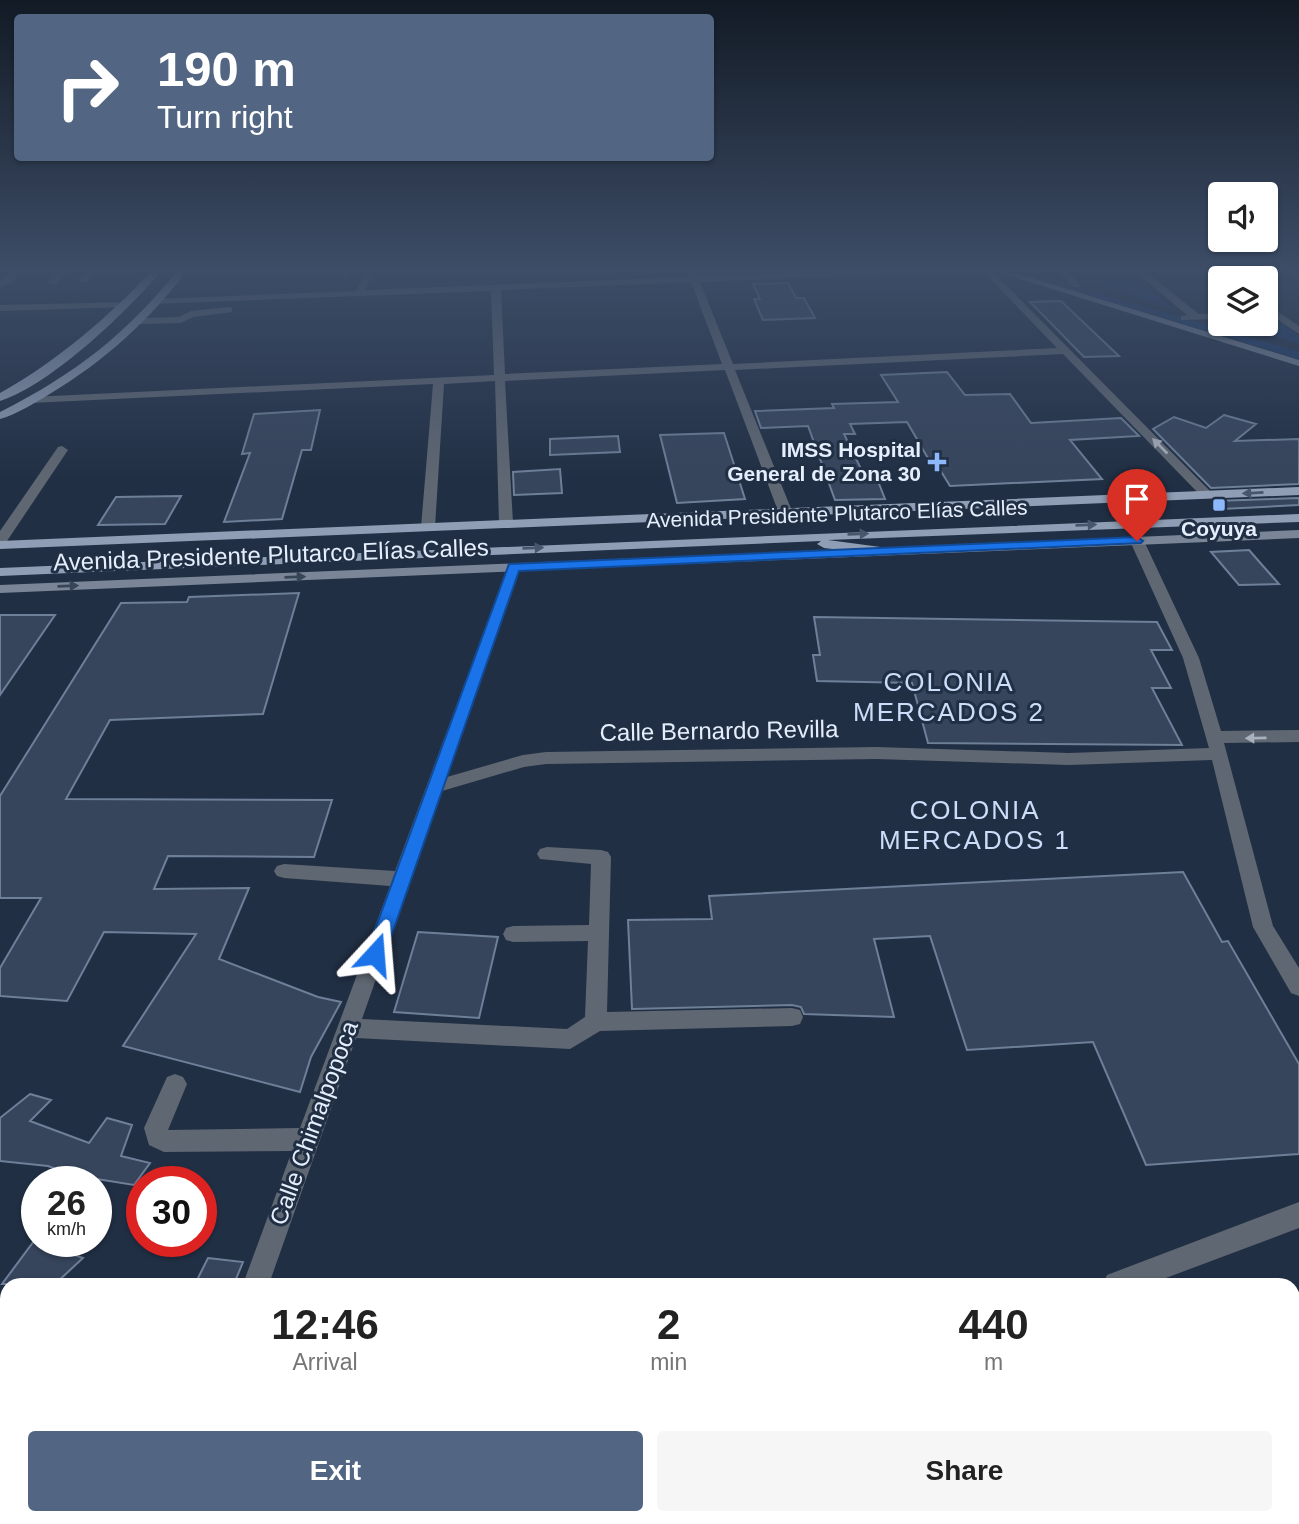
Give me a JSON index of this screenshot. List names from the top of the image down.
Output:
{
  "streets": {
    "main road": ["Avenida Presidente Plutarco Elías Calles"],
    "street": ["Calle Bernardo Revilla", "Calle Chimalpopoca"]
  },
  "crossings": [
    ["Avenida Presidente Plutarco Elías Calles", "Calle Chimalpopoca"],
    ["Calle Bernardo Revilla", "Calle Chimalpopoca"]
  ],
  "districts": ["COLONIA MERCADOS 2", "COLONIA MERCADOS 1"],
  "places": {
    "health": ["IMSS Hospital General de Zona 30"],
    "transit": ["Coyuya"]
  },
  "page": {
    "turn": ["190 m", "Turn right"],
    "speed": "26 km/h",
    "limit": "30",
    "eta": [
      "12:46",
      "Arrival",
      "2",
      "min",
      "440",
      "m"
    ],
    "buttons": ["Exit", "Share"]
  }
}
